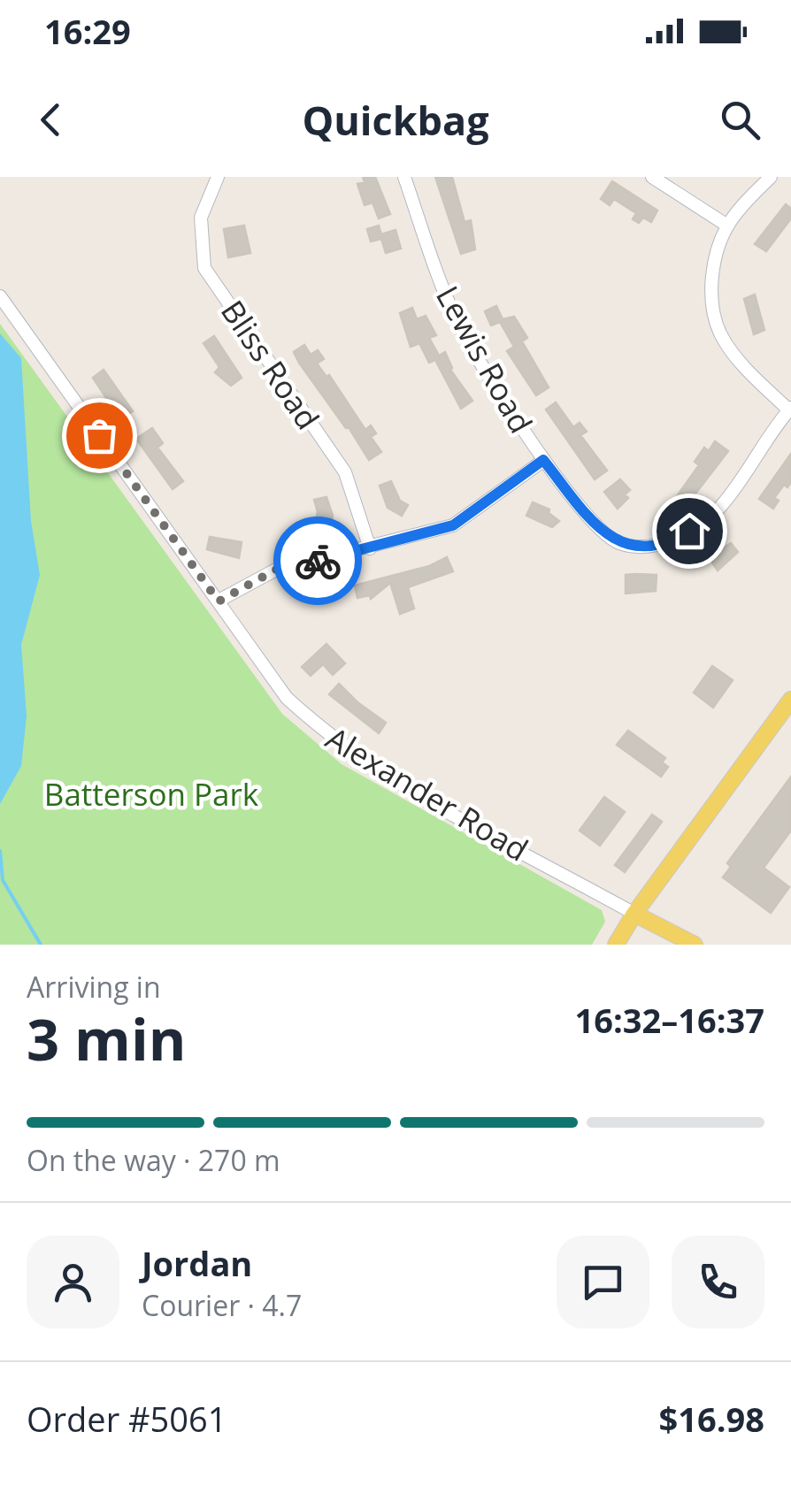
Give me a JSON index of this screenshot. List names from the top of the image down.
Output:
{
  "streets": {
    "street": ["Lewis Road", "Bliss Road", "Alexander Road"]
  },
  "parks": ["Batterson Park"],
  "page": {
    "status": "16:29",
    "header": "Quickbag",
    "heading": ["3 min", "Arriving in", "16:32–16:37"],
    "panel": [
      "Jordan",
      "Courier · 4.7",
      "Order #5061",
      "$16.98"
    ],
    "bar": "On the way · 270 m"
  }
}
